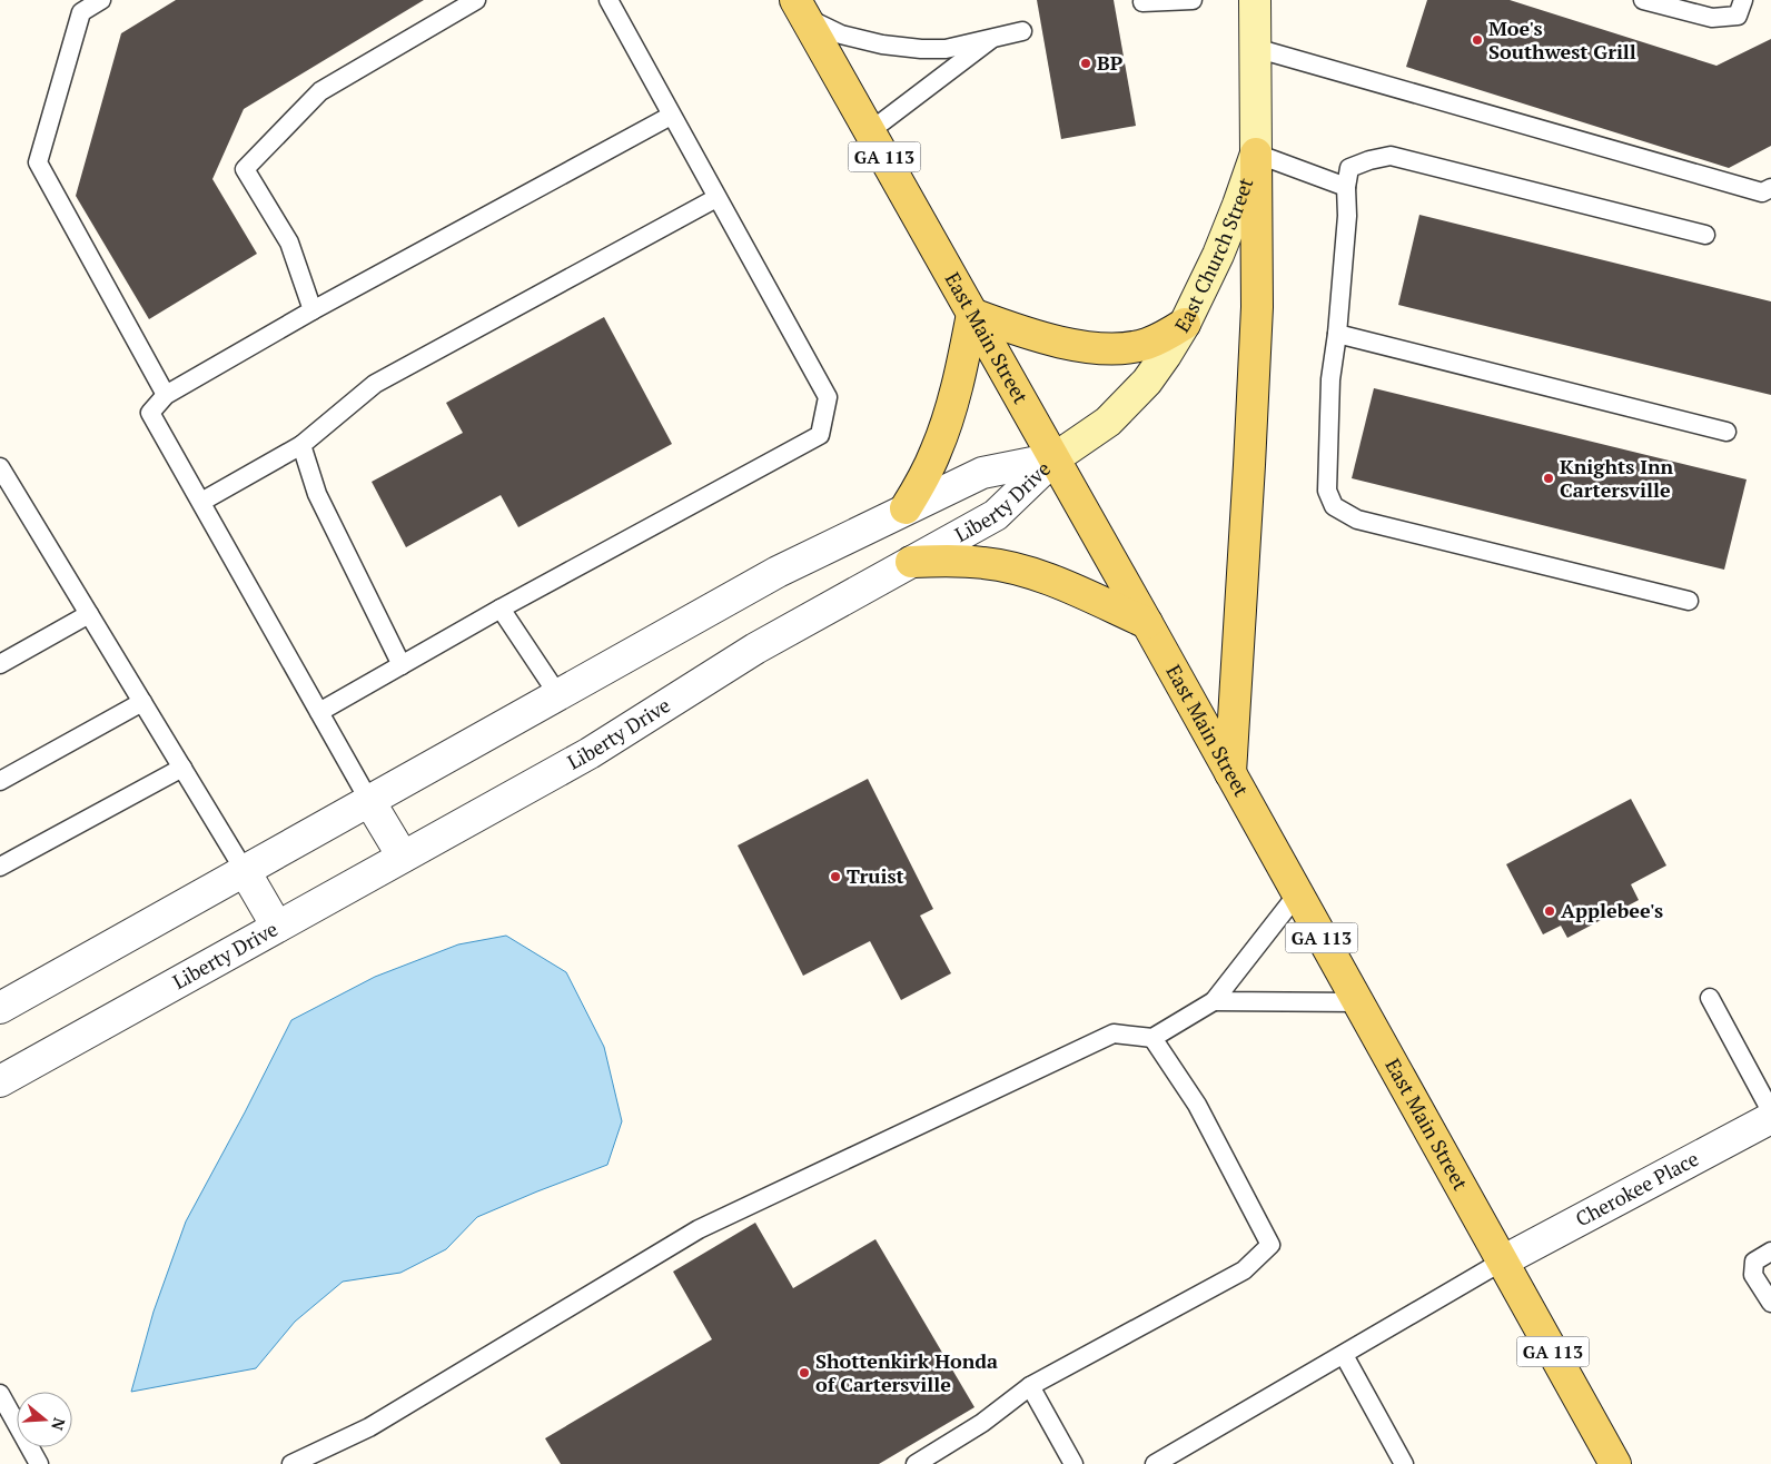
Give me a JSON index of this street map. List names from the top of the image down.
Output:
{
  "streets": {
    "main road": ["GA 113", "East Church Street", "East Main Street"],
    "street": ["Liberty Drive", "Cherokee Place"]
  },
  "crossings": [
    ["East Church Street", "East Main Street"],
    ["East Church Street", "Liberty Drive"],
    ["East Main Street", "Liberty Drive"],
    ["East Main Street", "Cherokee Place"]
  ],
  "places": [
    "Moe's Southwest Grill",
    "BP",
    "Knights Inn Cartersville",
    "Truist",
    "Applebee's",
    "Shottenkirk Honda of Cartersville"
  ],
  "north": "right"
}
